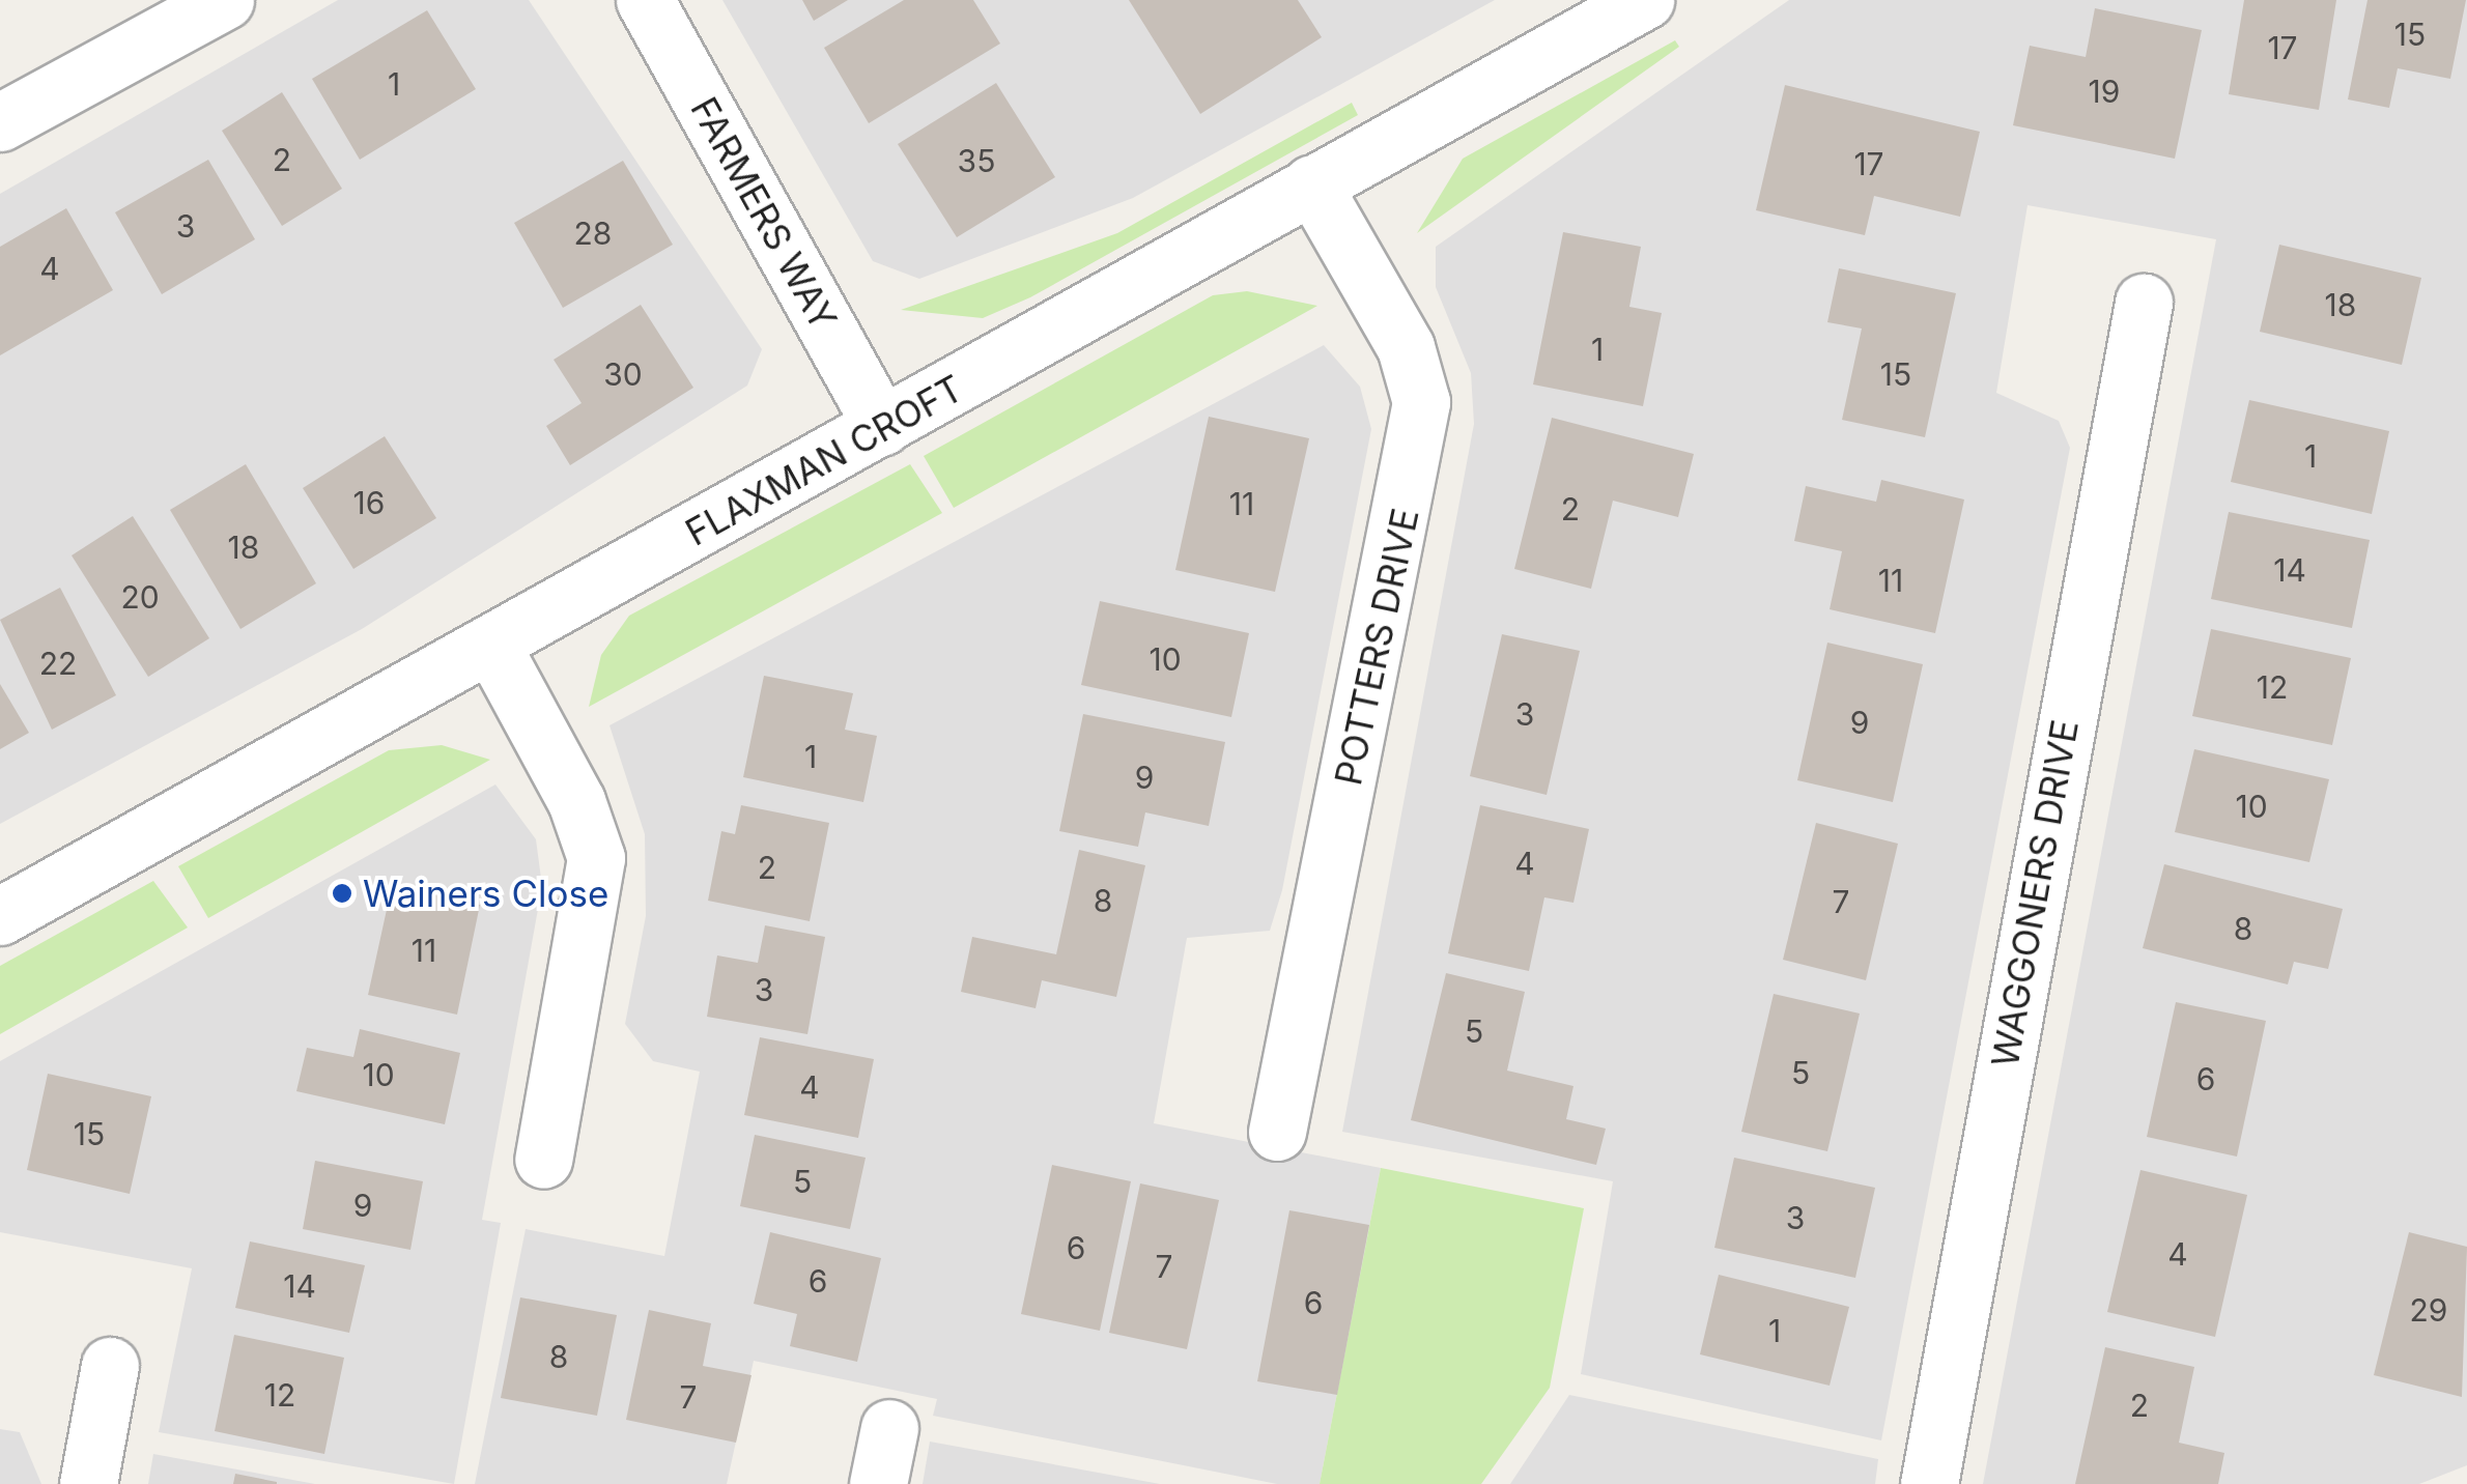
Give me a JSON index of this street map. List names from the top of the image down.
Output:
{
  "streets": {
    "street": [
      "FARMERS WAY",
      "FLAXMAN CROFT",
      "POTTERS DRIVE",
      "WAGGONERS DRIVE"
    ]
  },
  "crossings": [
    ["FARMERS WAY", "FLAXMAN CROFT"],
    ["FLAXMAN CROFT", "POTTERS DRIVE"]
  ],
  "places": ["Wainers Close"],
  "house_numbers": [
    "15",
    "17",
    "1",
    "19",
    "2",
    "35",
    "17",
    "3",
    "28",
    "4",
    "18",
    "1",
    "30",
    "15",
    "1",
    "16",
    "11",
    "2",
    "18",
    "14",
    "11",
    "20",
    "10",
    "22",
    "12",
    "3",
    "9",
    "1",
    "9",
    "10",
    "4",
    "2",
    "8",
    "7",
    "8",
    "11",
    "3",
    "5",
    "5",
    "10",
    "6",
    "4",
    "15",
    "5",
    "9",
    "3",
    "6",
    "4",
    "7",
    "6",
    "14",
    "6",
    "29",
    "1",
    "8",
    "12",
    "7",
    "2"
  ]
}
